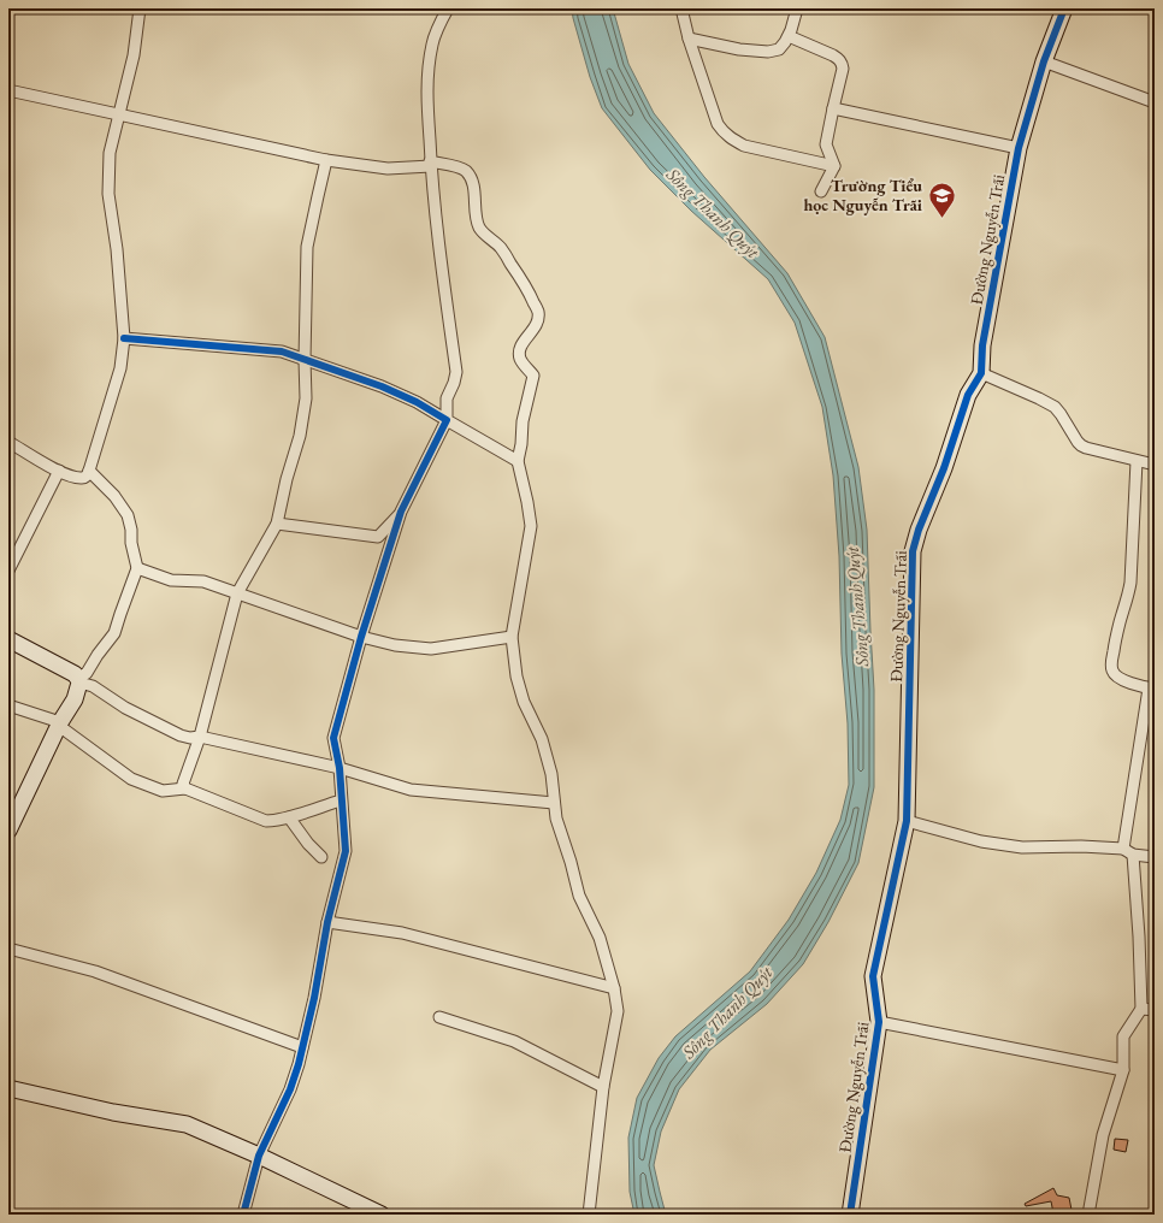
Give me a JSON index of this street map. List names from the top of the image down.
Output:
{
  "streets": {
    "street": ["Đường Nguyễn Trãi"]
  },
  "water": ["Sông Thanh Quýt"],
  "places": {
    "school or university": ["Trường Tiểu học Nguyễn Trãi"]
  }
}
